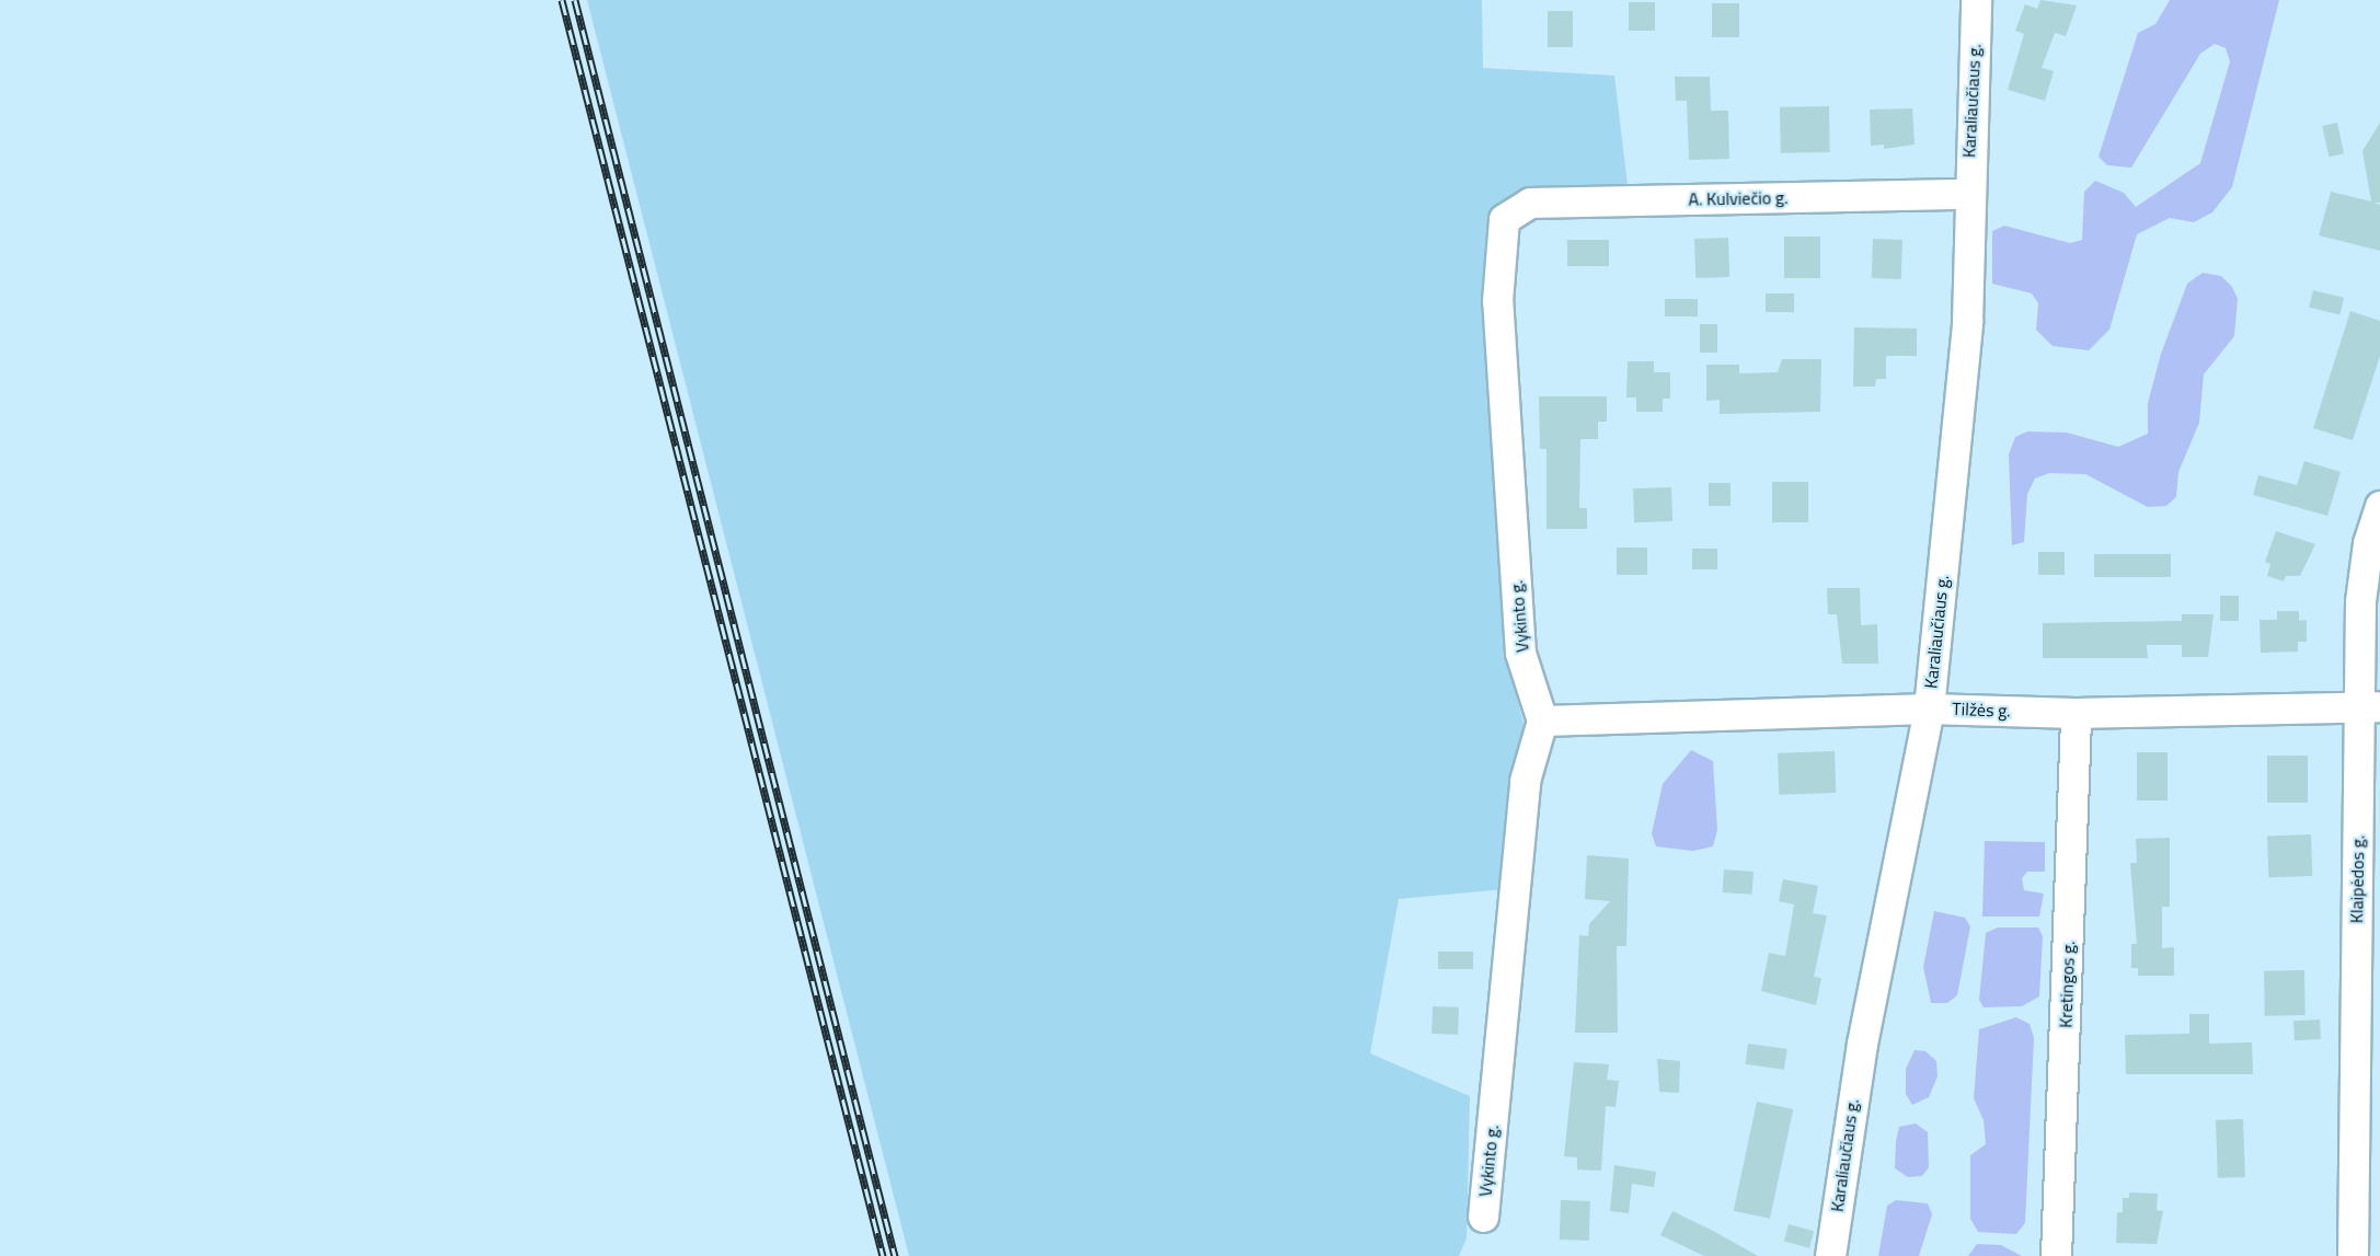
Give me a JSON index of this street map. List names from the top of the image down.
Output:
{
  "streets": {
    "street": [
      "Karaliaučiaus g.",
      "A. Kulviečio g.",
      "Vykinto g.",
      "Tilžės g.",
      "Klaipėdos g.",
      "Kretingos g."
    ]
  },
  "crossings": [
    ["Karaliaučiaus g.", "A. Kulviečio g."],
    ["Karaliaučiaus g.", "Tilžės g."],
    ["A. Kulviečio g.", "Vykinto g."],
    ["Vykinto g.", "Tilžės g."],
    ["Tilžės g.", "Klaipėdos g."],
    ["Tilžės g.", "Kretingos g."]
  ]
}
